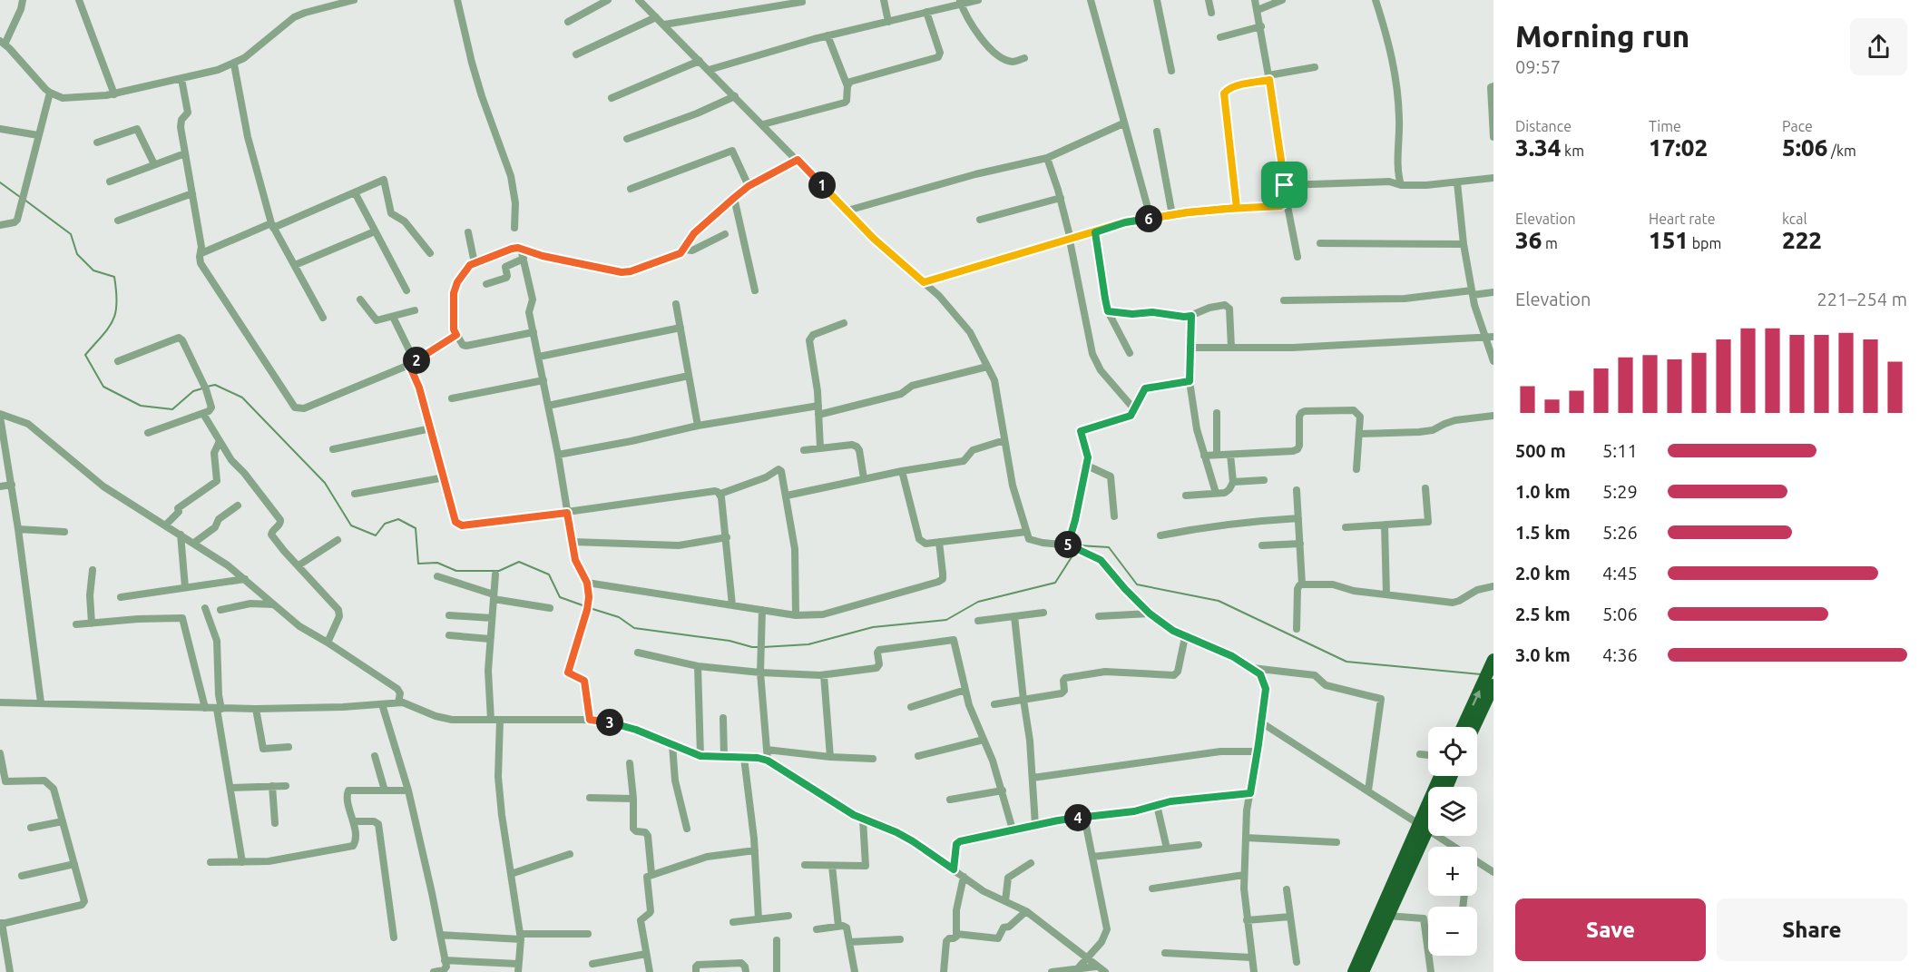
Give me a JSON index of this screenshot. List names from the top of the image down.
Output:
{
  "page": {
    "heading": ["Morning run", "09:57"],
    "stats": [
      ["Distance", "3.34 km"],
      ["Time", "17:02"],
      ["Pace", "5:06 /km"],
      ["Elevation", "36 m"],
      ["Heart rate", "151 bpm"],
      ["kcal", "222"]
    ],
    "pins": [
      "1",
      "6",
      "2",
      "5",
      "3",
      "4"
    ],
    "chart": ["Elevation", "221–254 m"],
    "list": [
      {
        "name": "500 m",
        "note": "5:11"
      },
      {
        "name": "1.0 km",
        "note": "5:29"
      },
      {
        "name": "1.5 km",
        "note": "5:26"
      },
      {
        "name": "2.0 km",
        "note": "4:45"
      },
      {
        "name": "2.5 km",
        "note": "5:06"
      },
      {
        "name": "3.0 km",
        "note": "4:36"
      }
    ],
    "map_buttons": ["+", "−"],
    "buttons": ["Save", "Share"]
  }
}
